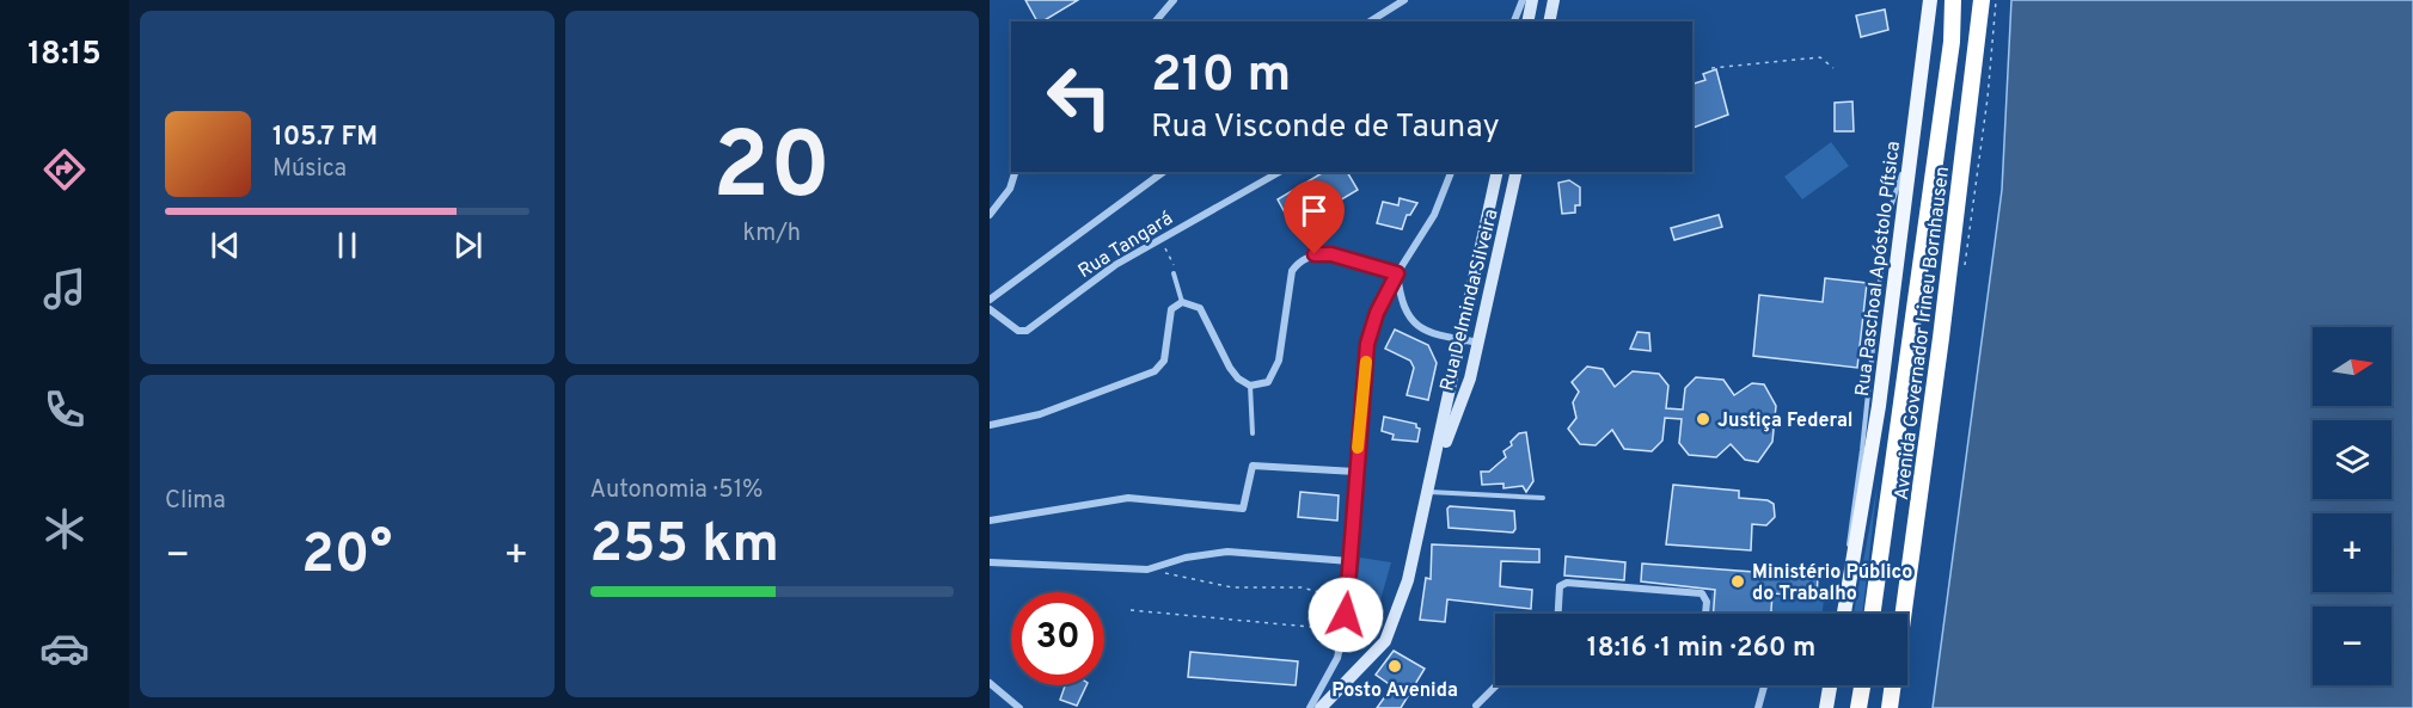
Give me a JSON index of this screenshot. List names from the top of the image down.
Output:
{
  "streets": {
    "highway": ["Avenida Governador Irineu Bornhausen"],
    "main road": ["Rua Paschoal Apóstolo Pítsica", "Rua Delminda Silveira"],
    "street": ["Rua Tangará"]
  },
  "places": ["Justiça Federal", "Ministério Público do Trabalho", "Posto Avenida"],
  "north": "right",
  "page": {
    "tabs": "18:15",
    "tile": [
      ["20", "km/h"],
      "Clima",
      ["Autonomia · 51%", "255 km"]
    ],
    "turn": ["210 m", "Rua Visconde de Taunay"],
    "song": ["105.7 FM", "Música"],
    "map_buttons": ["+", "−"],
    "heat": ["−", "20°", "+"],
    "limit": "30",
    "trip": "18:16 · 1 min · 260 m"
  }
}
